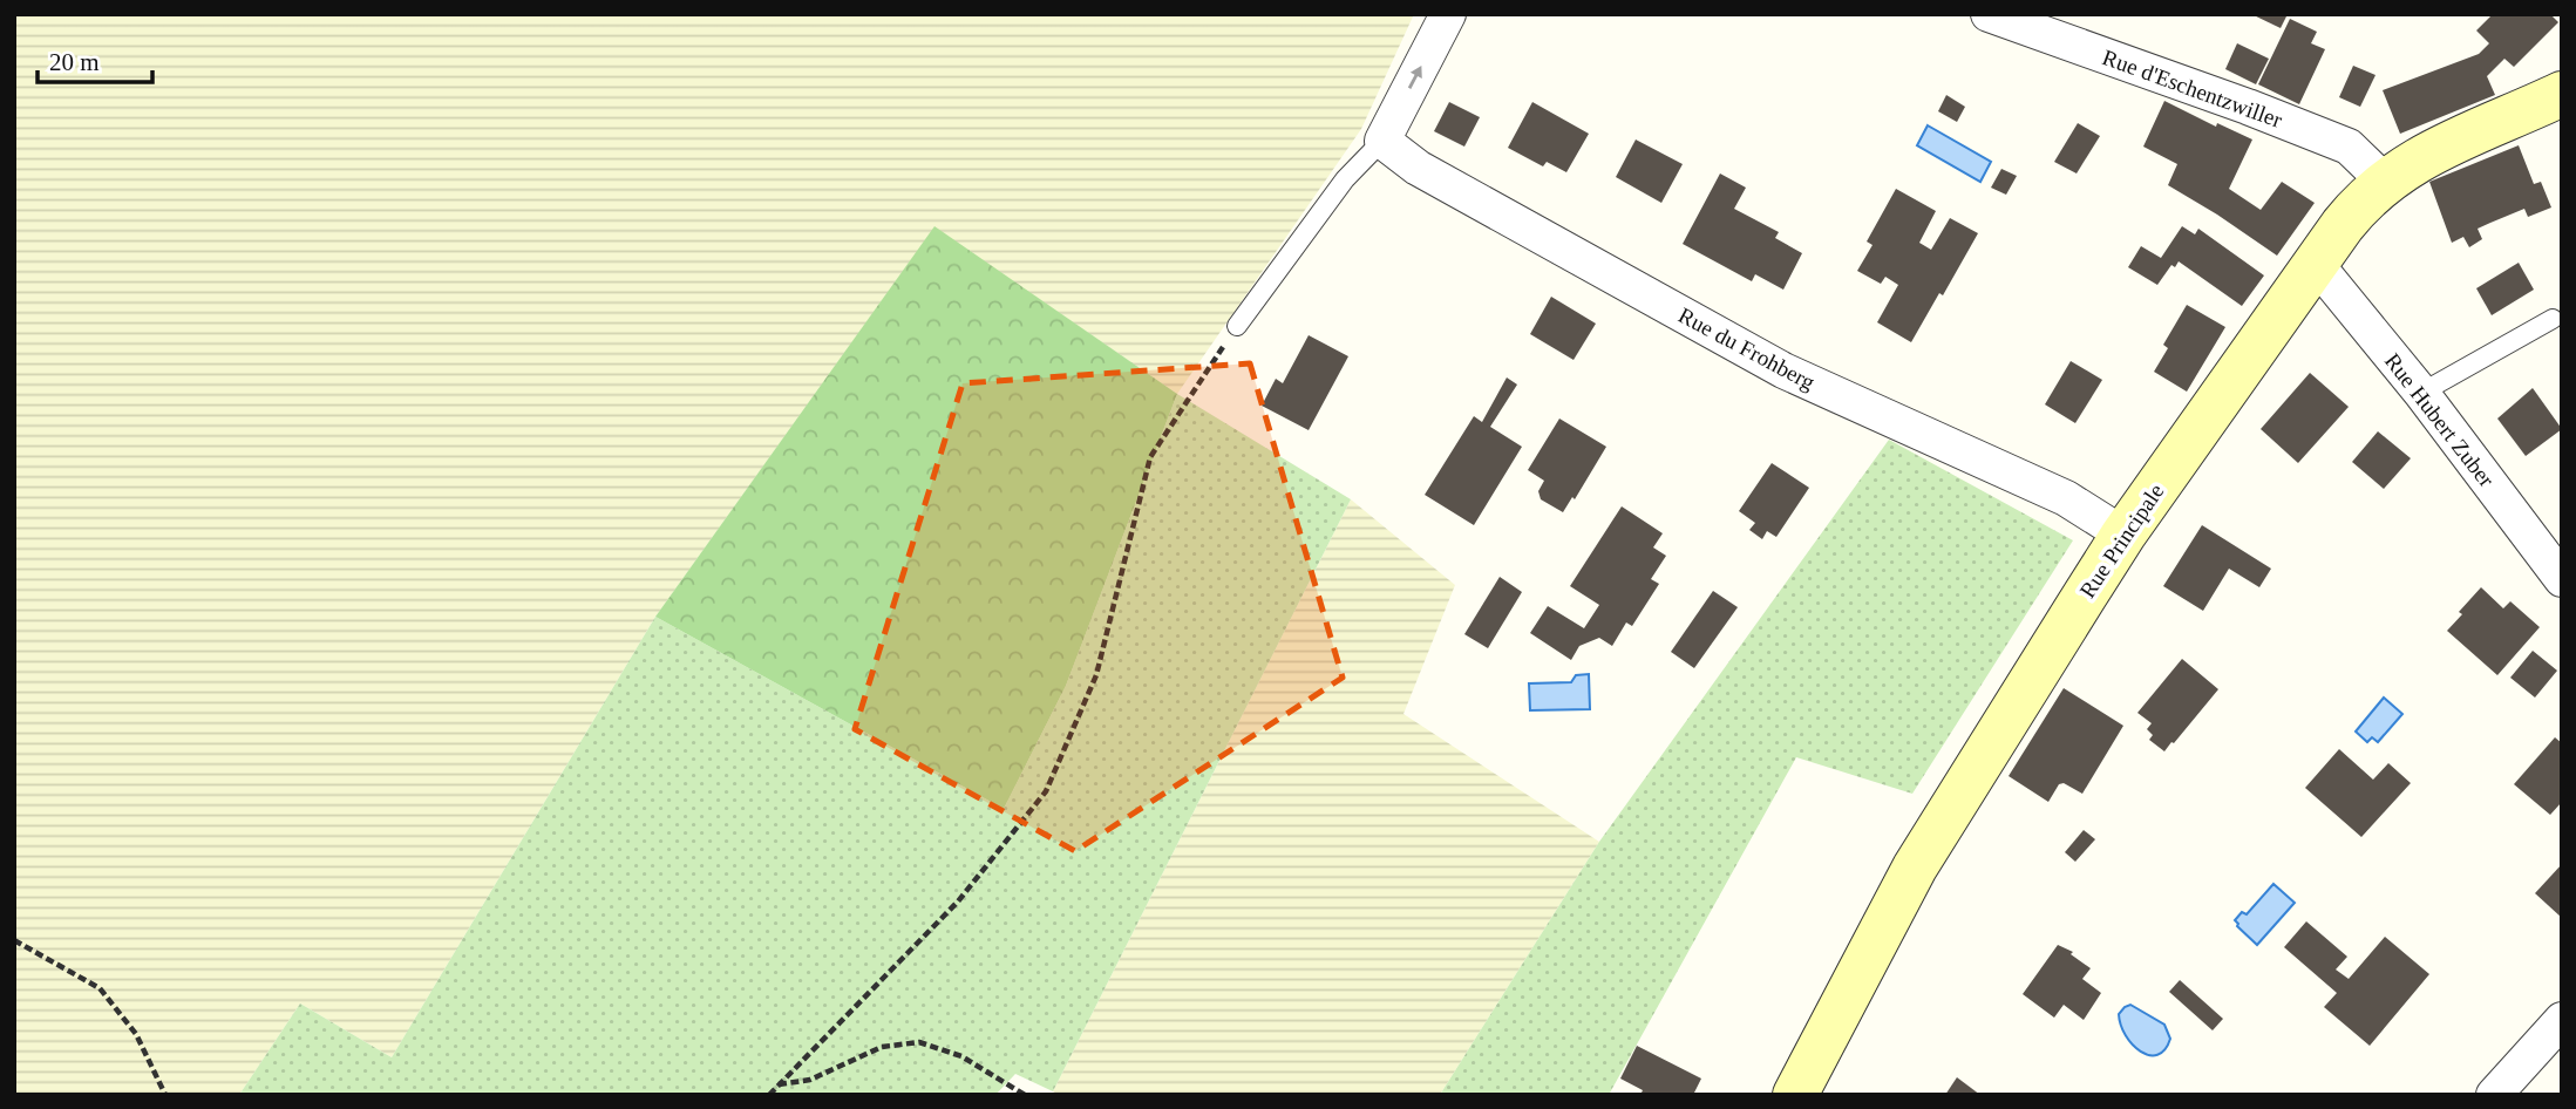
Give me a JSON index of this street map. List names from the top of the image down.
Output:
{
  "streets": {
    "main road": ["Rue Principale"],
    "street": ["Rue d'Eschentzwiller", "Rue du Frohberg", "Rue Hubert Zuber"]
  },
  "crossings": [
    ["Rue d'Eschentzwiller", "Rue Principale"],
    ["Rue du Frohberg", "Rue Principale"],
    ["Rue Hubert Zuber", "Rue Principale"]
  ],
  "scale_bar": "20 m"
}
